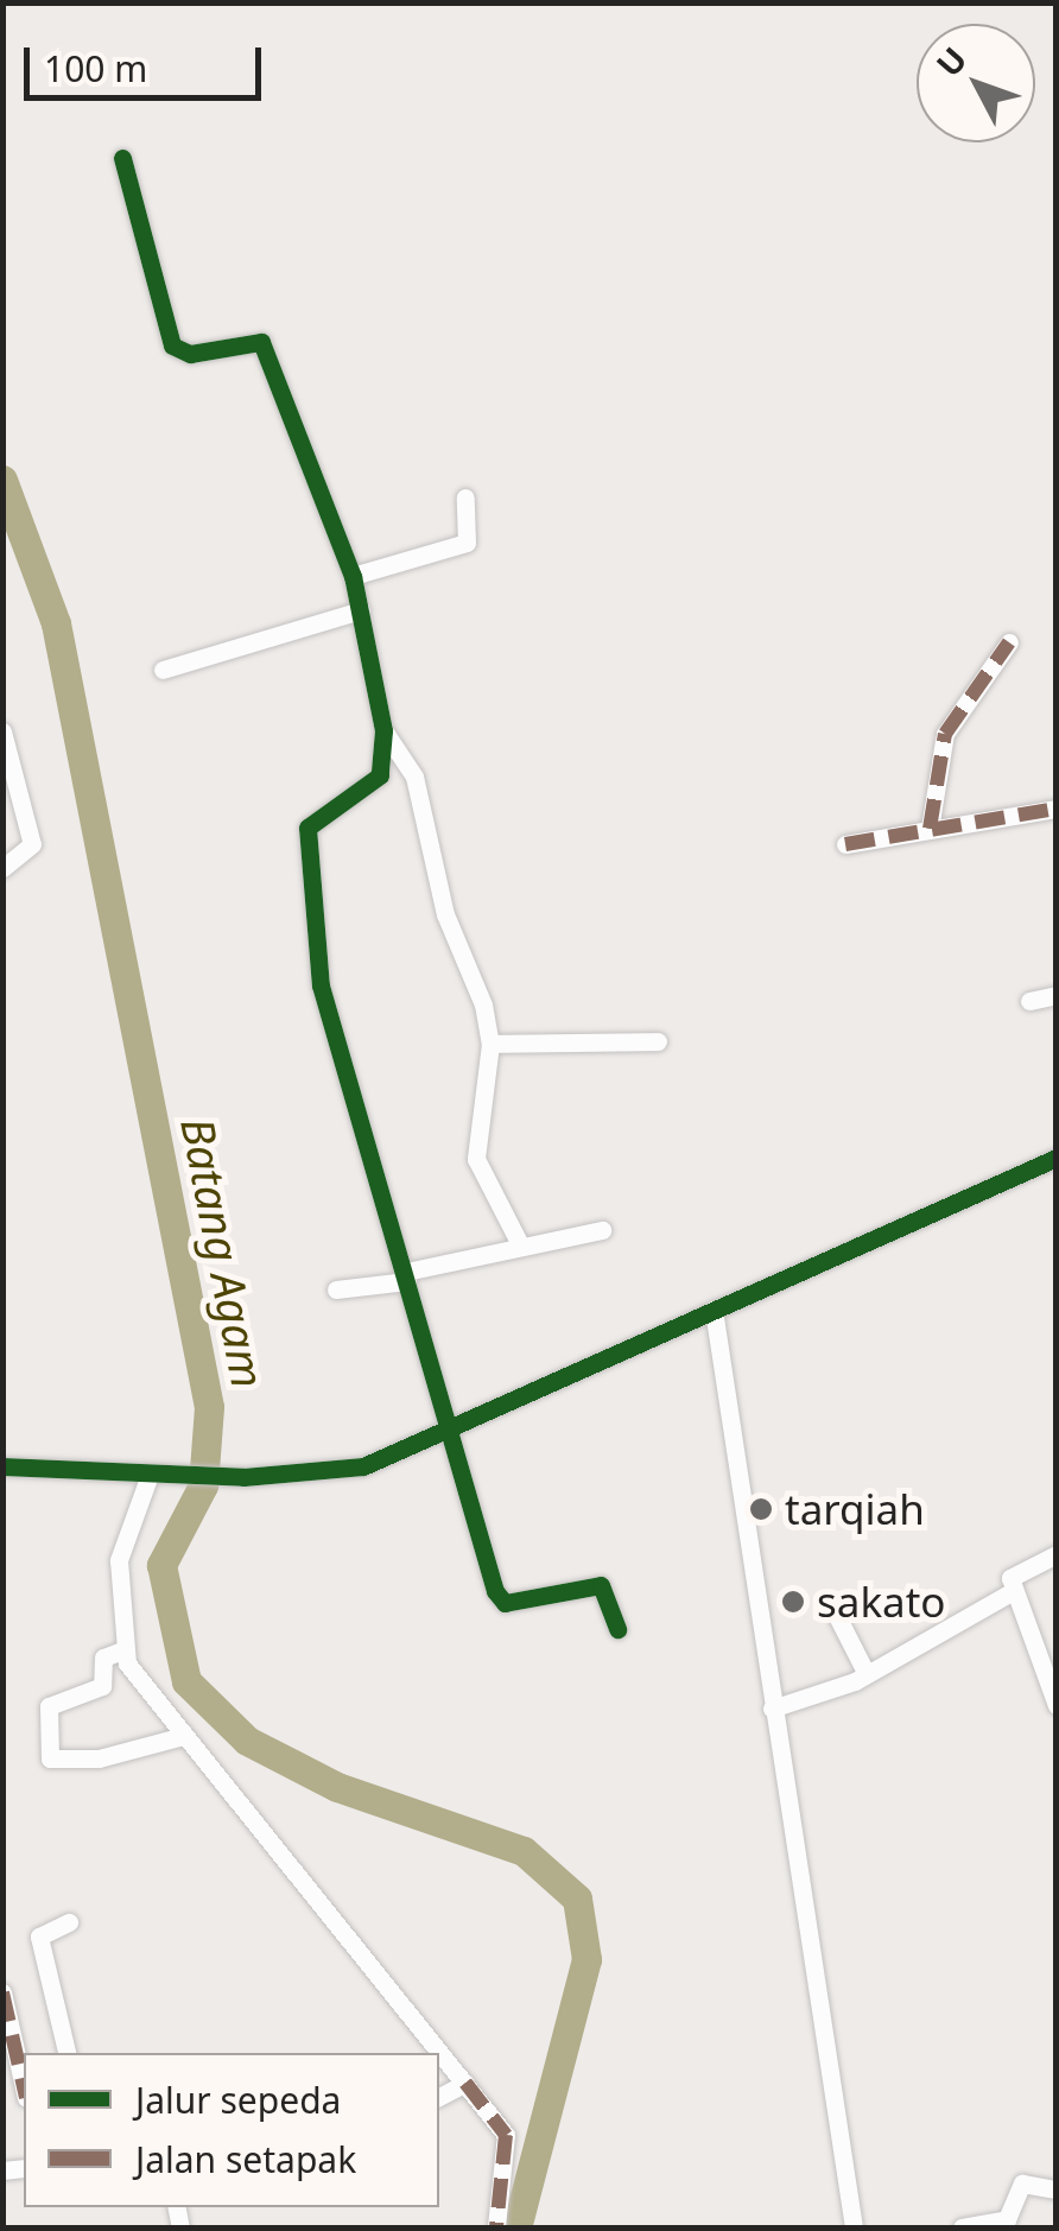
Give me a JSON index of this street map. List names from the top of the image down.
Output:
{
  "water": ["Batang Agam"],
  "places": ["tarqiah", "sakato"],
  "legend": ["Jalur sepeda", "Jalan setapak"],
  "scale_bar": "100 m",
  "north": "top left"
}
